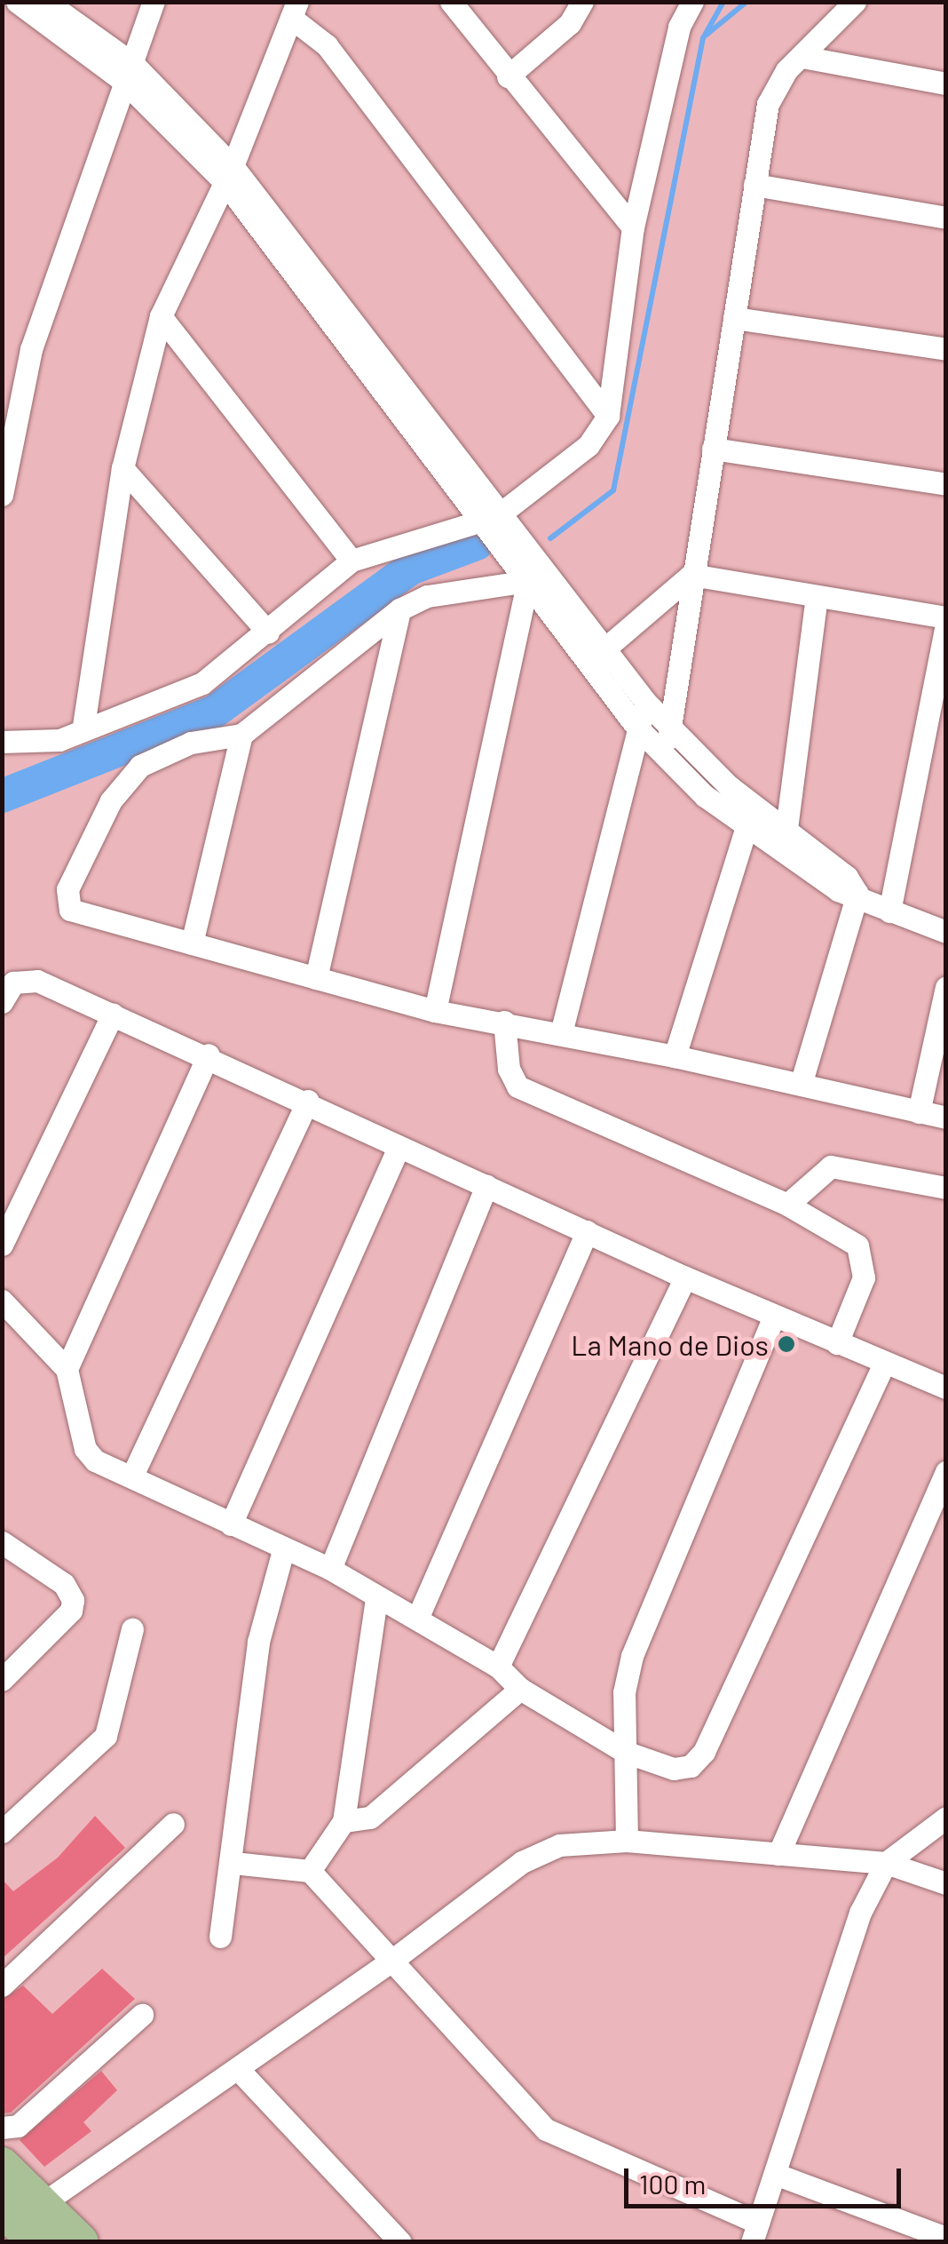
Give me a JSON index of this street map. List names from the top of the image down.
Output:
{
  "places": ["La Mano de Dios"],
  "scale_bar": "100 m"
}
